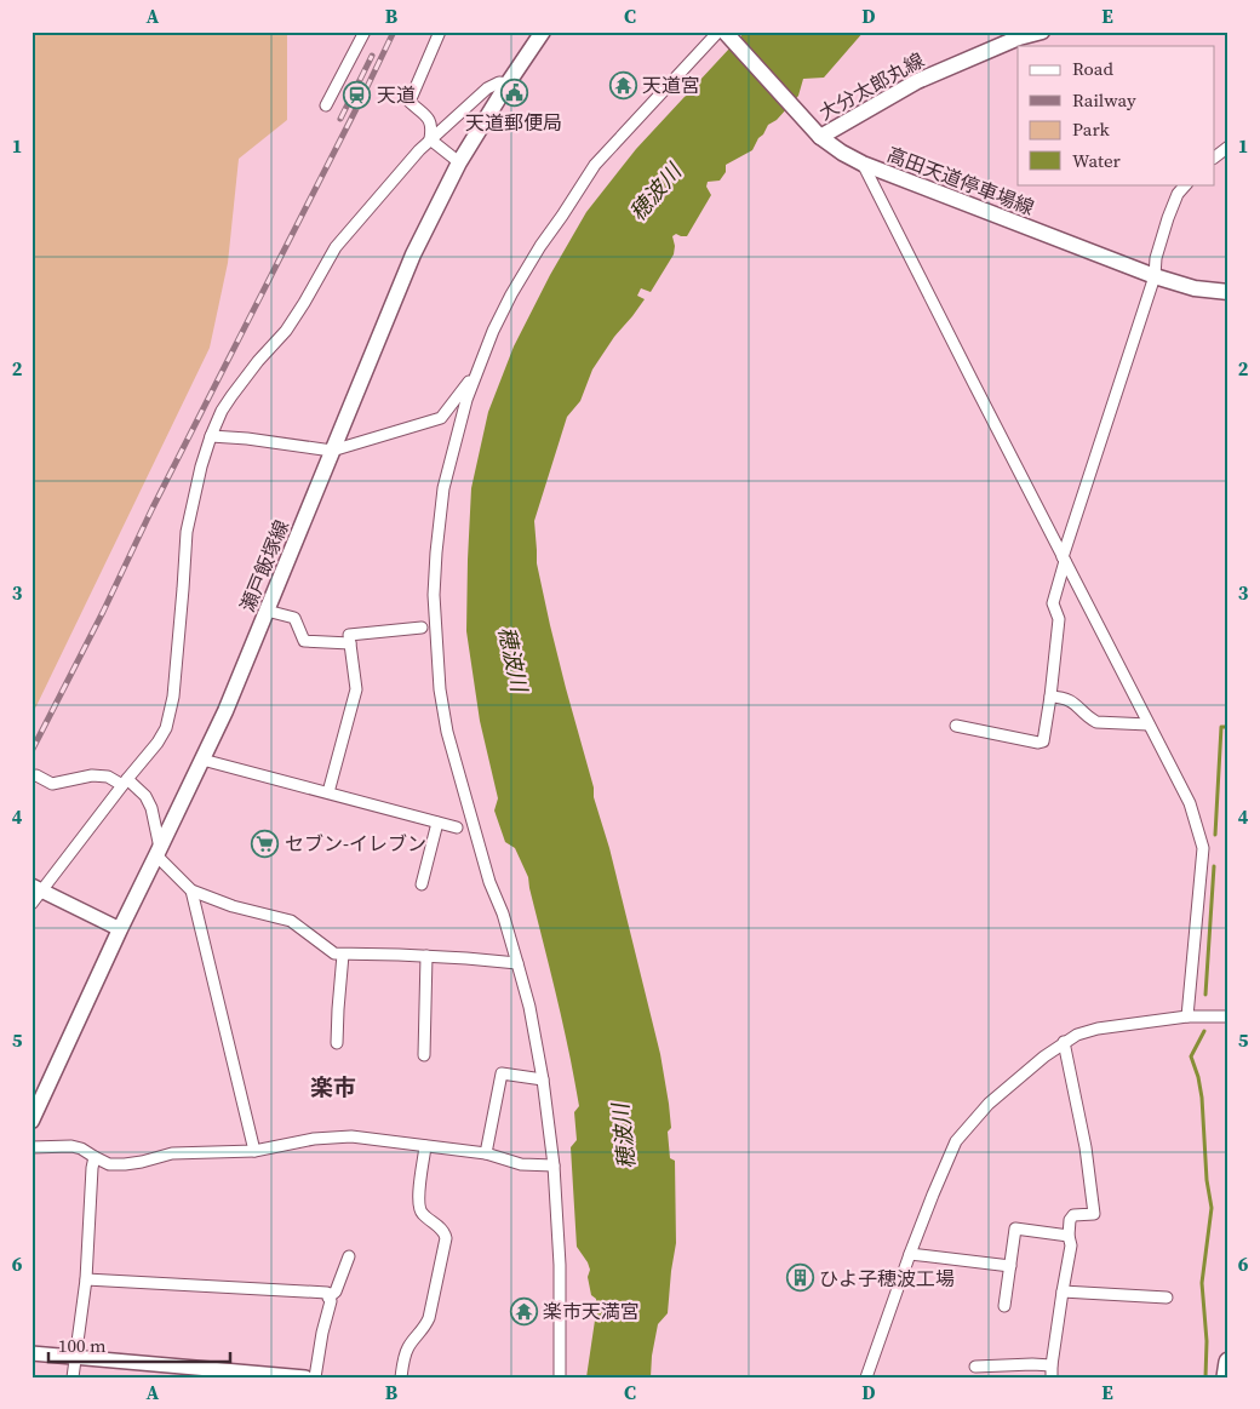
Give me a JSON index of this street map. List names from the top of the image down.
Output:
{
  "streets": {
    "main road": ["大分太郎丸線", "高田天道停車場線", "瀬戸飯塚線"]
  },
  "crossings": [
    ["大分太郎丸線", "高田天道停車場線"]
  ],
  "districts": ["楽市"],
  "water": ["穂波川"],
  "places": {
    "temple": ["天道宮", "楽市天満宮"],
    "public building": ["天道郵便局"],
    "station": ["天道"],
    "supermarket": ["セブン-イレブン"],
    "building": ["ひよ子穂波工場"]
  },
  "legend": [
    "Road",
    "Railway",
    "Park",
    "Water"
  ],
  "scale_bar": "100 m",
  "grid": {
    "columns": [
      "A",
      "B",
      "C",
      "D",
      "E"
    ],
    "rows": [
      "1",
      "2",
      "3",
      "4",
      "5",
      "6"
    ]
  }
}
